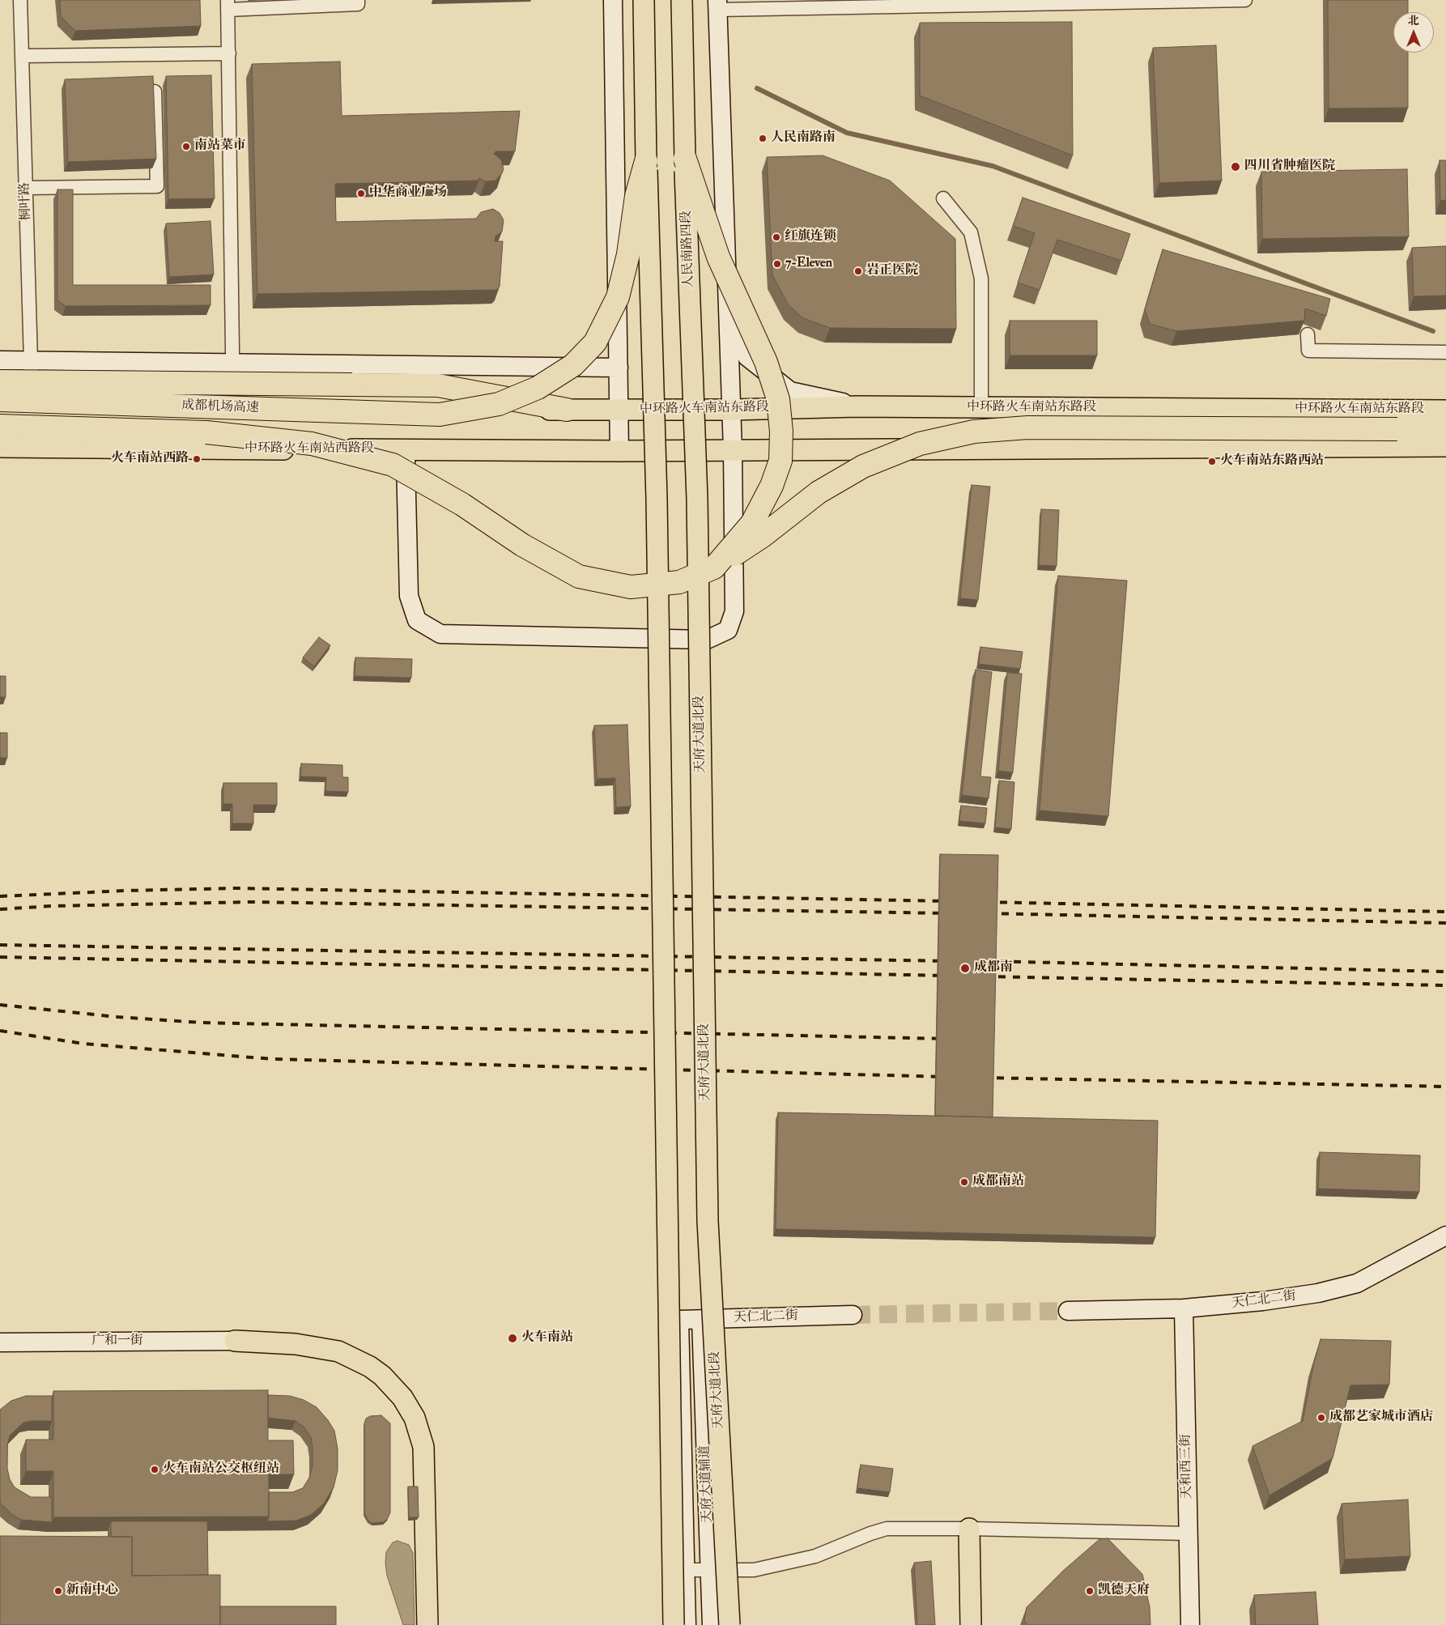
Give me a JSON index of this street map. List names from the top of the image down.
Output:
{
  "streets": {
    "highway": ["成都机场高速"],
    "main road": [
      "人民南路四段",
      "中环路火车南站东路段",
      "中环路火车南站西路段",
      "天府大道北段"
    ],
    "street": [
      "桐叶路",
      "天仁北二街",
      "广和一街",
      "天和西三街",
      "天府大道辅道"
    ]
  },
  "crossings": [
    ["人民南路四段", "天府大道北段"],
    ["天仁北二街", "天和西三街"],
    ["天仁北二街", "天府大道辅道"]
  ],
  "places": [
    "人民南路南",
    "南站菜市",
    "四川省肿瘤医院",
    "中华商业广场",
    "红旗连锁",
    "7-Eleven",
    "岩正医院",
    "火车南站西路",
    "火车南站东路西站",
    "成都南",
    "成都南站",
    "火车南站",
    "成都艺家城市酒店",
    "火车南站公交枢纽站",
    "新南中心",
    "凯德天府"
  ],
  "north": "top"
}
